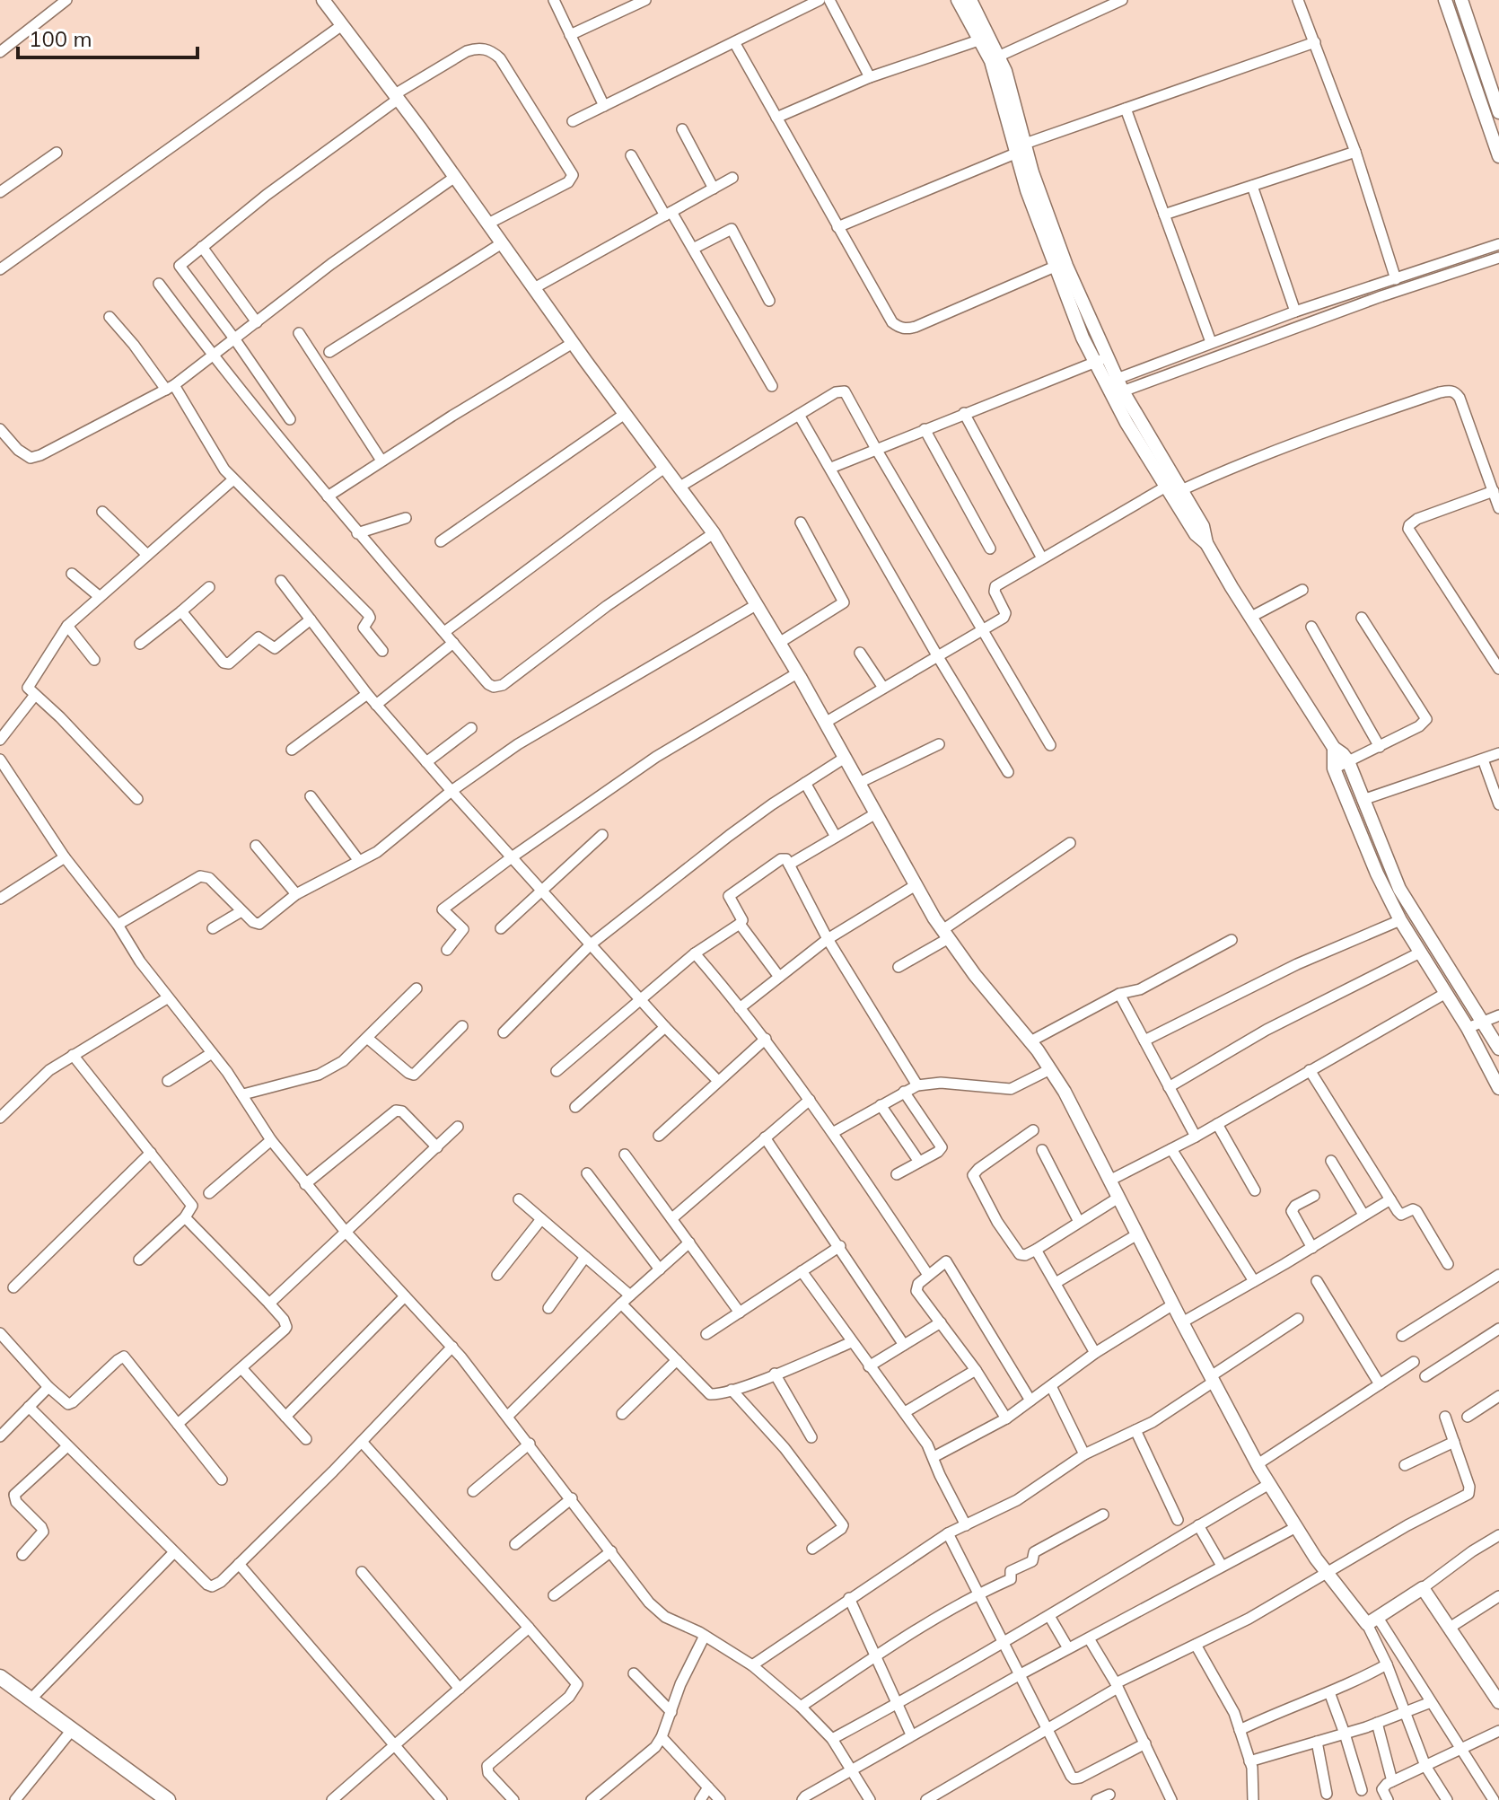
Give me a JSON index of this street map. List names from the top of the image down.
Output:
{
  "scale_bar": "100 m"
}
